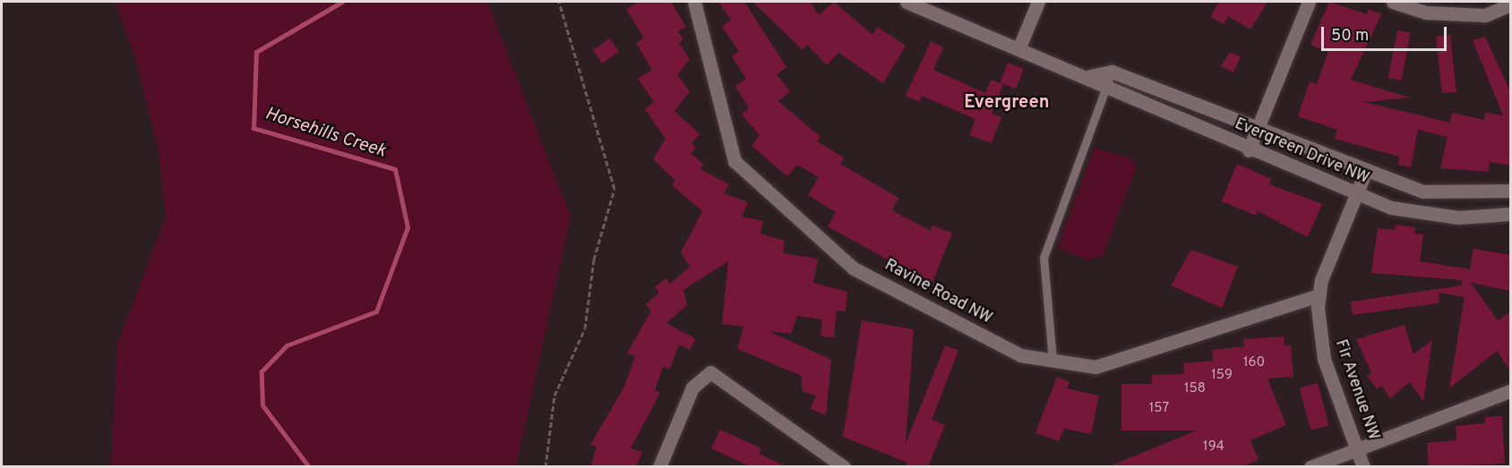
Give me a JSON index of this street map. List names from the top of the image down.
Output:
{
  "streets": {
    "street": ["Evergreen Drive NW", "Ravine Road NW", "Fir Avenue NW"]
  },
  "crossings": [
    ["Evergreen Drive NW", "Fir Avenue NW"],
    ["Ravine Road NW", "Fir Avenue NW"]
  ],
  "districts": ["Evergreen"],
  "water": ["Horsehills Creek"],
  "house_numbers": [
    "160",
    "159",
    "158",
    "157",
    "194"
  ],
  "scale_bar": "50 m"
}
